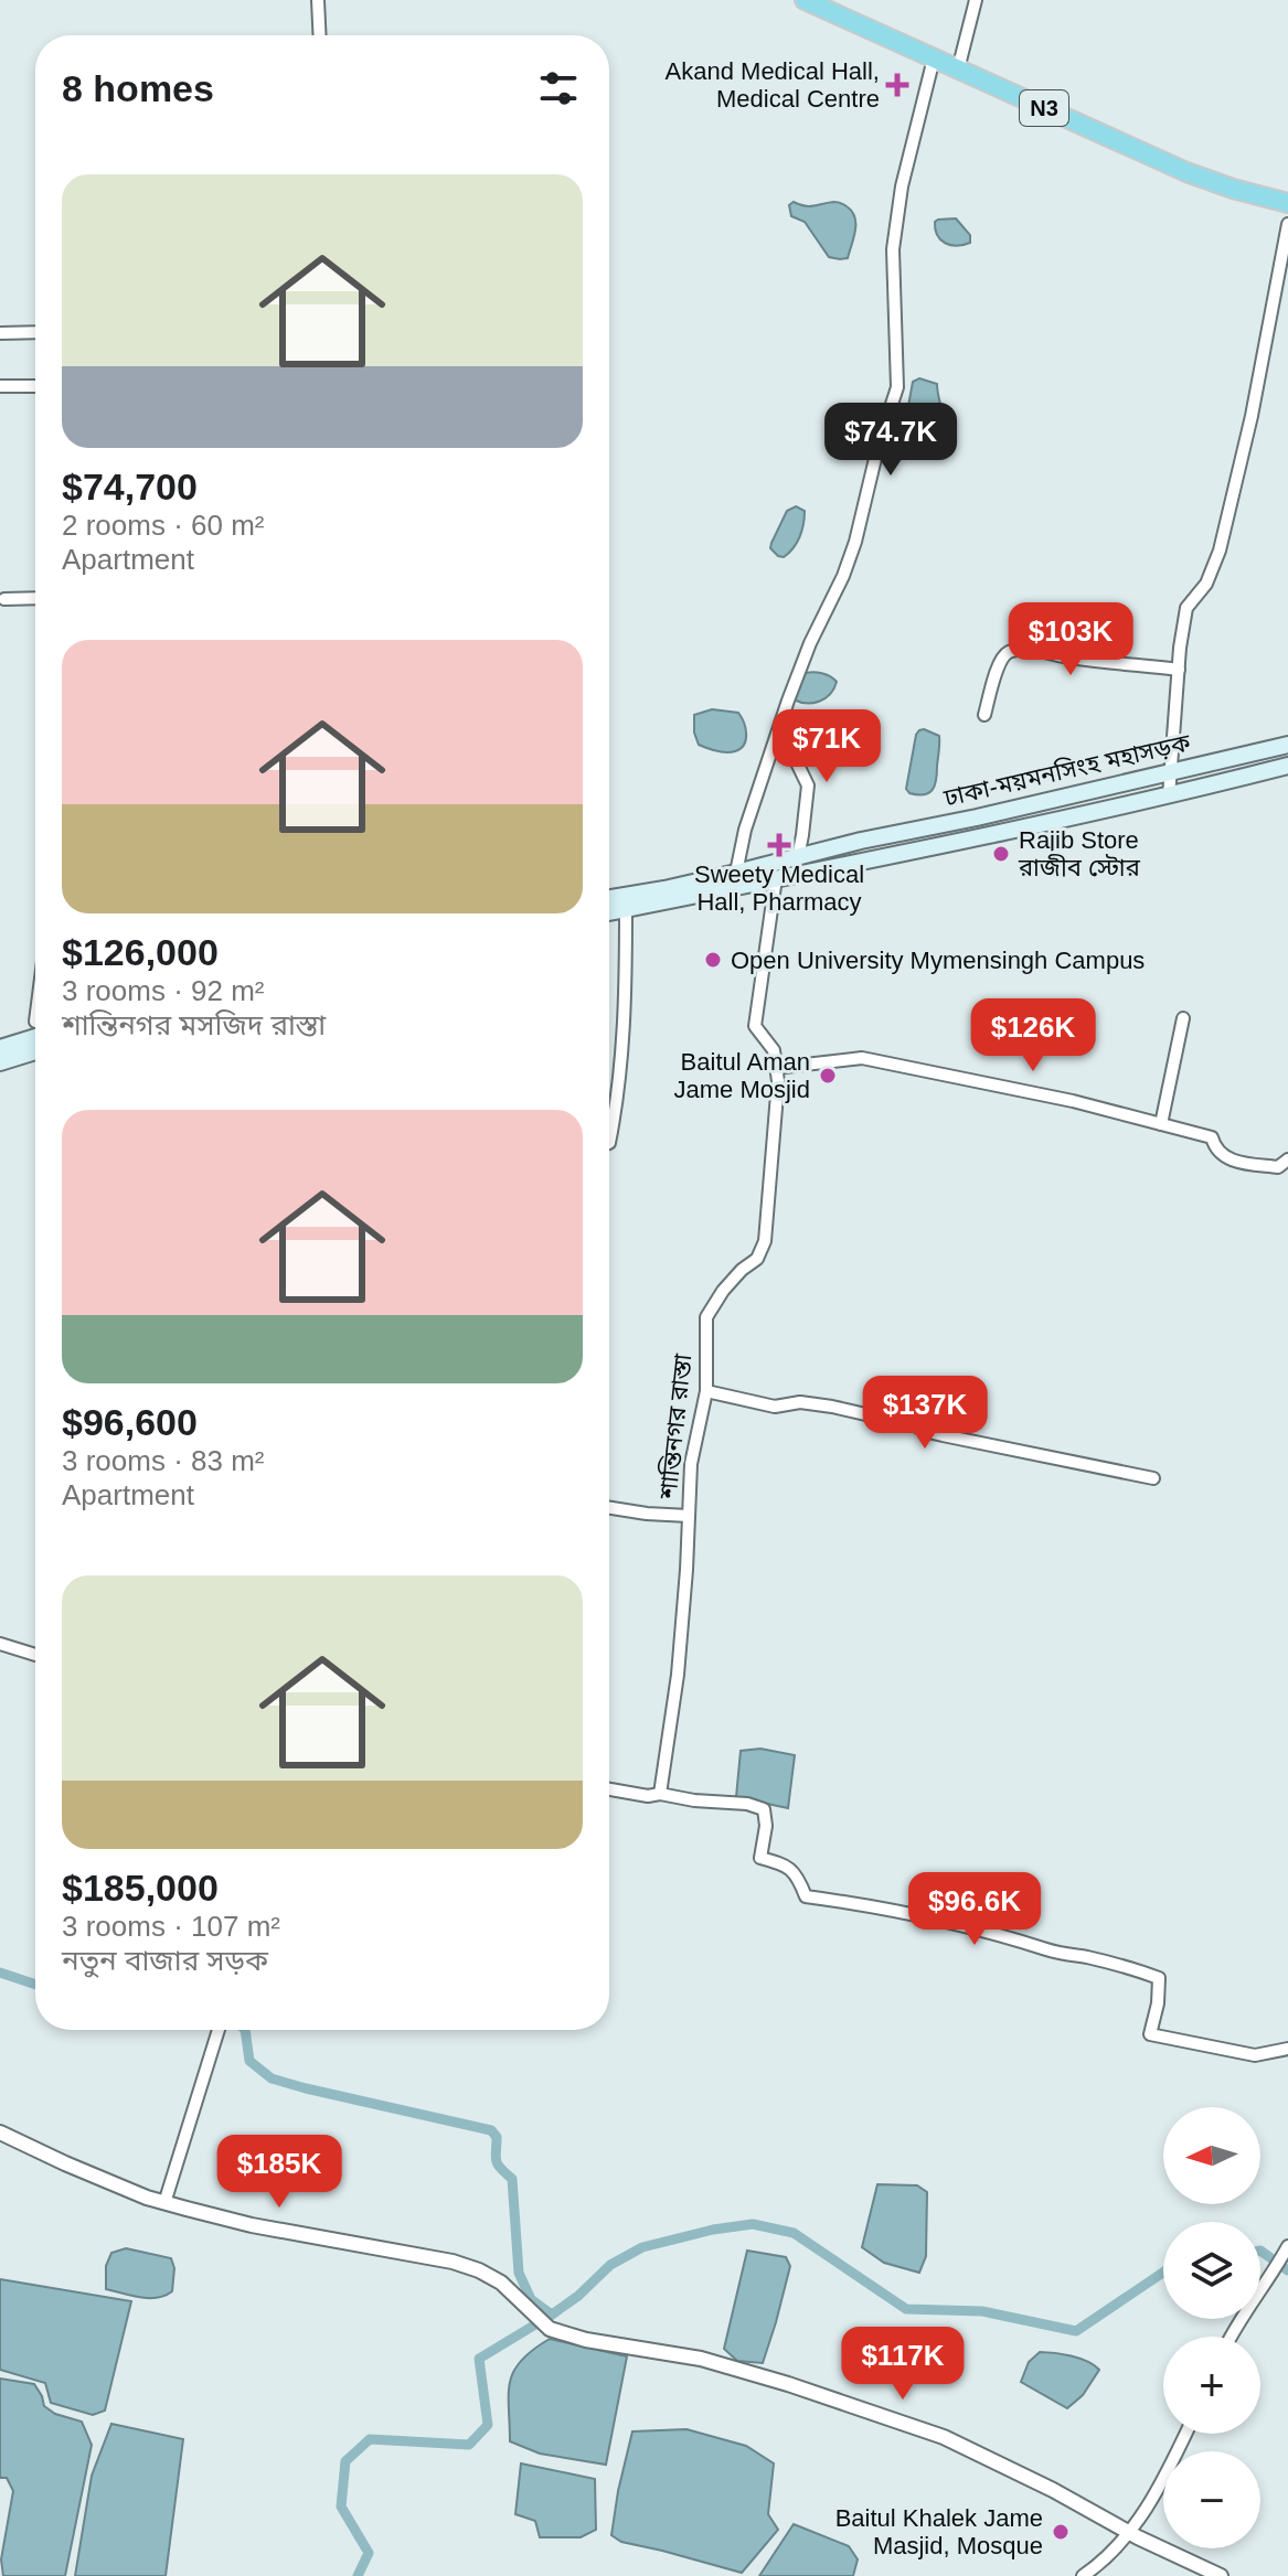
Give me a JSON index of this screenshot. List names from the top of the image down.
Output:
{
  "streets": {
    "highway": ["N3"],
    "main road": ["ঢাকা-ময়মনসিংহ মহাসড়ক"],
    "street": ["শান্তিনগর রাস্তা"]
  },
  "crossings": [
    ["ঢাকা-ময়মনসিংহ মহাসড়ক", "শান্তিনগর রাস্তা"]
  ],
  "places": {
    "health": ["Akand Medical Hall, Medical Centre", "Sweety Medical Hall, Pharmacy"],
    "other": [
      "Rajib Store রাজীব স্টোর",
      "Open University Mymensingh Campus",
      "Baitul Aman Jame Mosjid",
      "Baitul Khalek Jame Masjid, Mosque"
    ]
  },
  "north": "left",
  "page": {
    "heading": "8 homes",
    "list": [
      {
        "name": "$74,700",
        "note": "2 rooms · 60 m² · Apartment"
      },
      {
        "name": "$126,000",
        "note": "3 rooms · 92 m² · শান্তিনগর মসজিদ রাস্তা"
      },
      {
        "name": "$96,600",
        "note": "3 rooms · 83 m² · Apartment"
      },
      {
        "name": "$185,000",
        "note": "3 rooms · 107 m² · নতুন বাজার সড়ক"
      }
    ],
    "price": [
      "$74.7K",
      "$103K",
      "$71K",
      "$126K",
      "$137K",
      "$96.6K",
      "$185K",
      "$117K"
    ],
    "map_buttons": ["+", "−"]
  }
}
